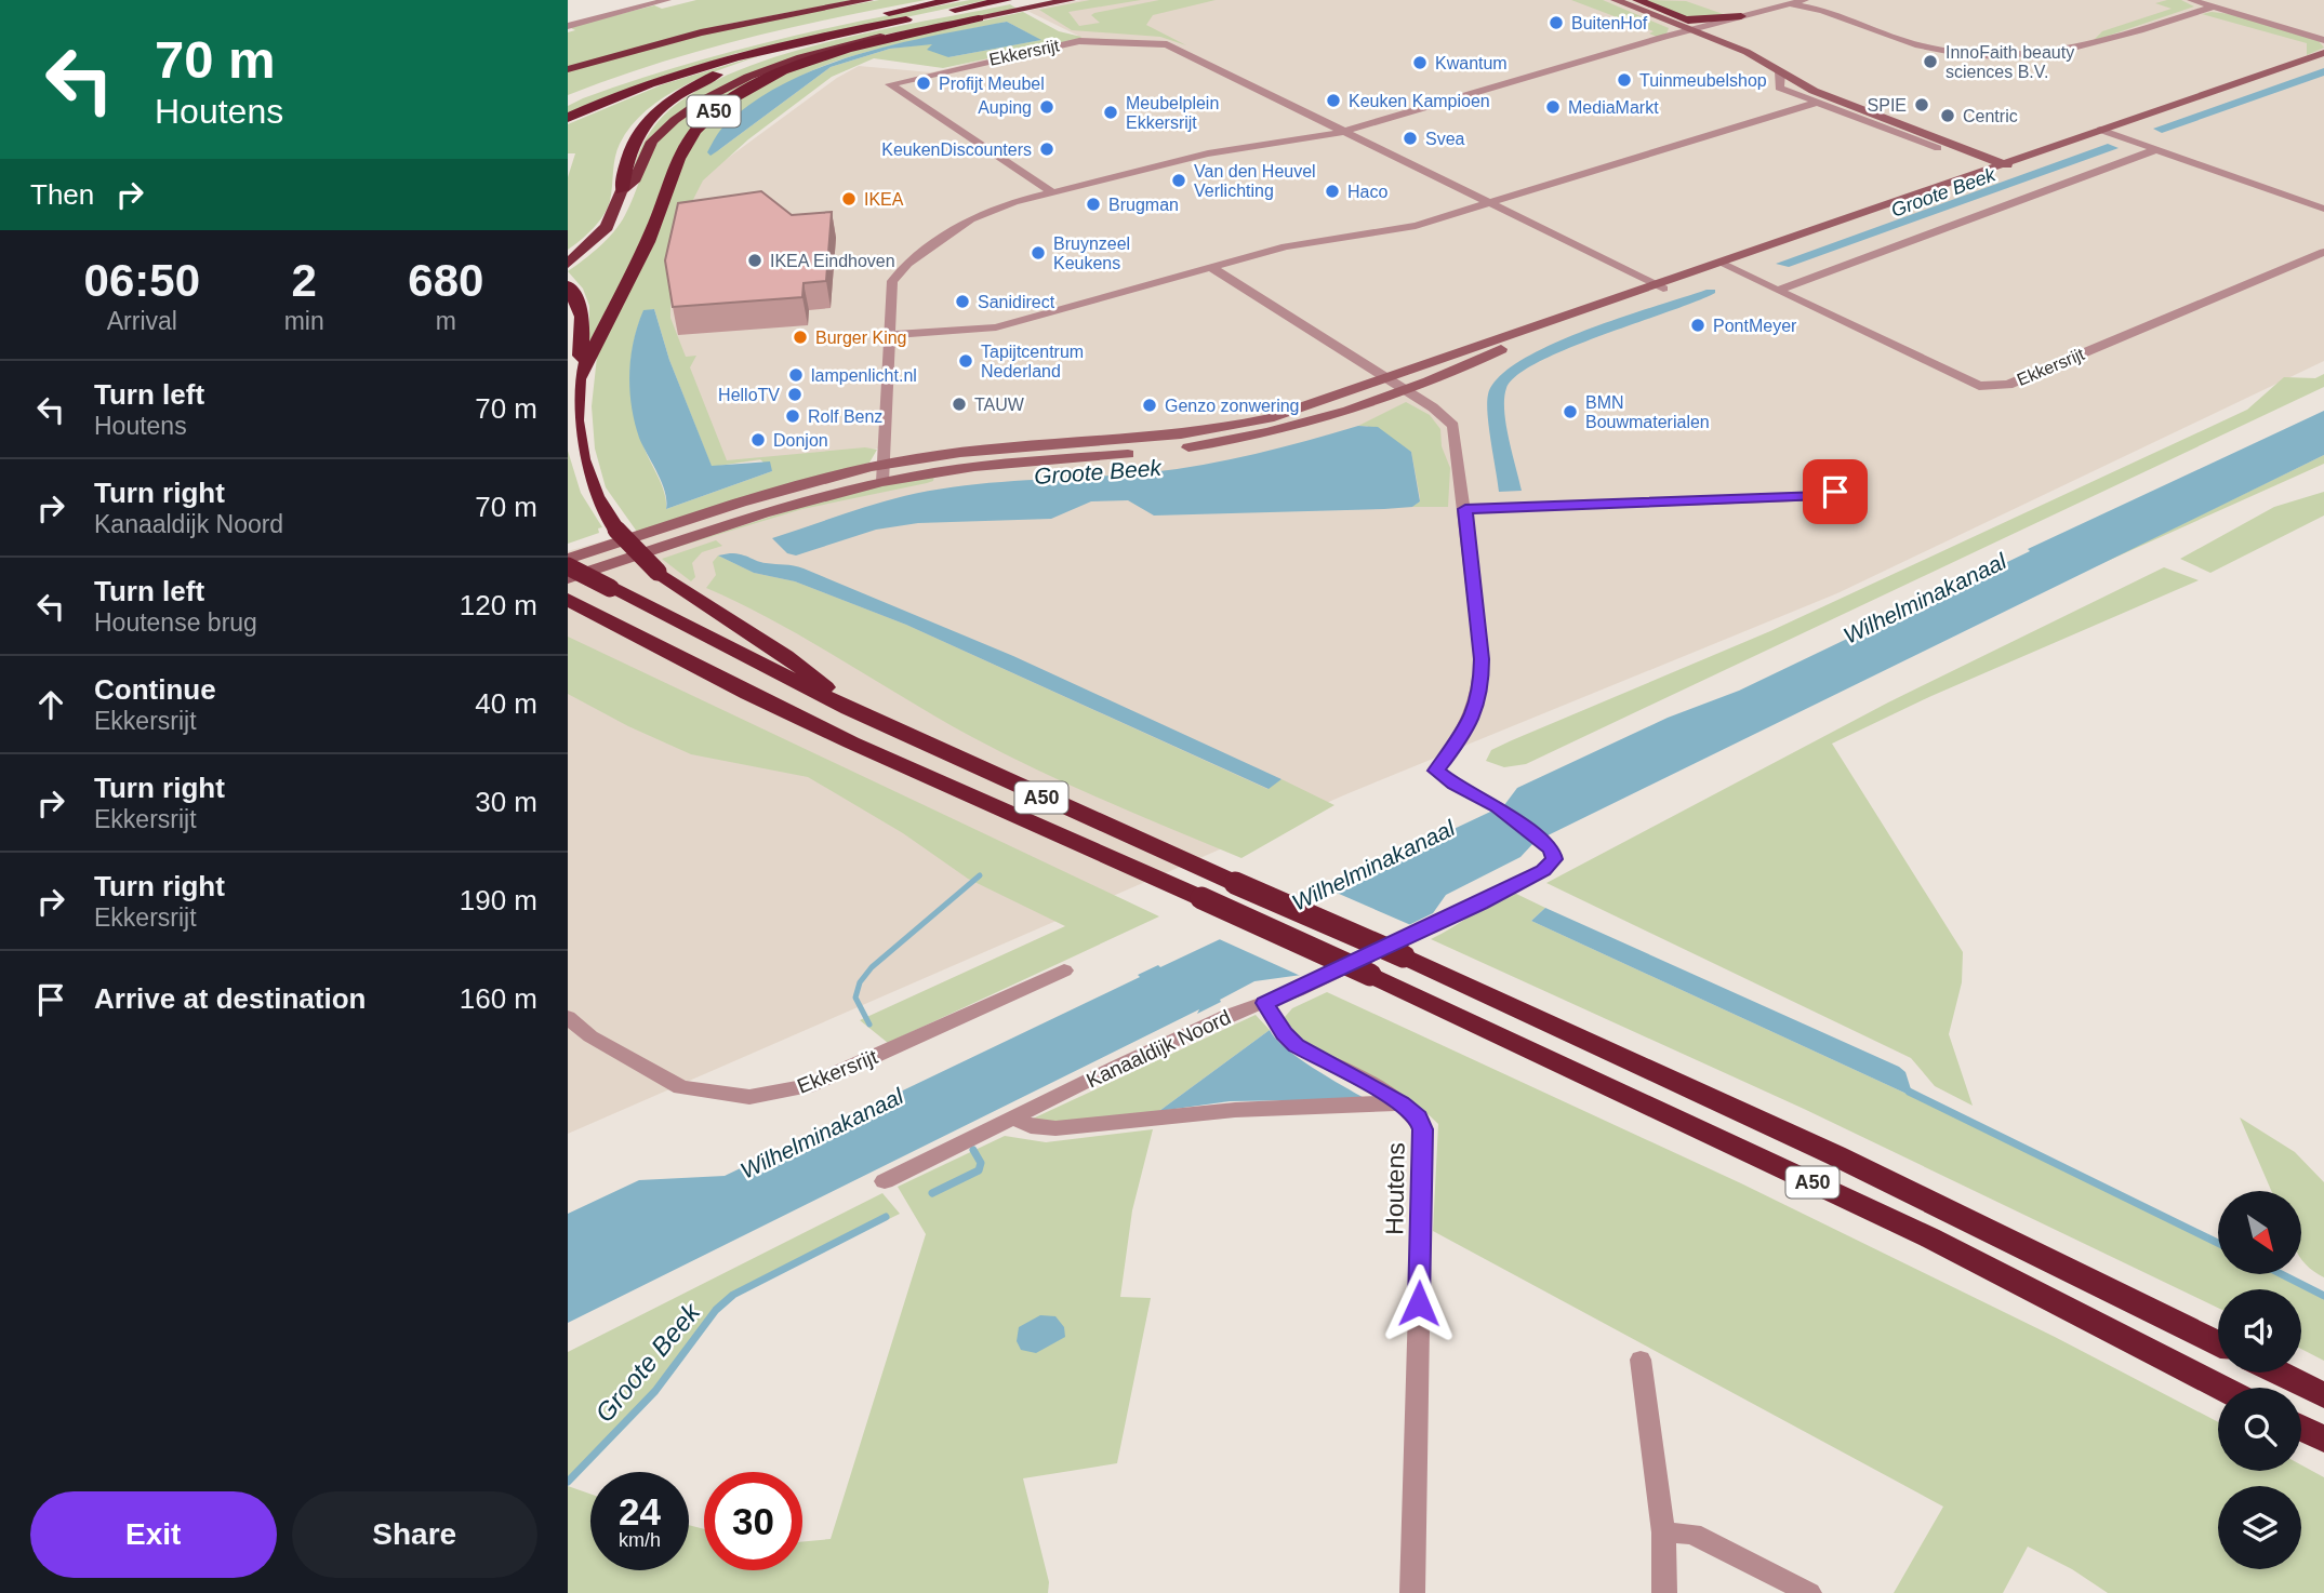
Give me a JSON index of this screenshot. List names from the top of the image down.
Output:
{
  "streets": {
    "highway": ["A50"],
    "street": ["Ekkersrijt", "Kanaaldijk Noord", "Houtens"]
  },
  "crossings": [
    ["Kanaaldijk Noord", "Houtens"]
  ],
  "water": ["Groote Beek", "Wilhelminakanaal"],
  "places": [
    "BuitenHof",
    "InnoFaith beauty sciences B.V.",
    "Kwantum",
    "Tuinmeubelshop",
    "Profijt Meubel",
    "Keuken Kampioen",
    "SPIE",
    "Auping",
    "MediaMarkt",
    "Meubelplein Ekkersrijt",
    "Centric",
    "Svea",
    "KeukenDiscounters",
    "Van den Heuvel Verlichting",
    "Haco",
    "IKEA",
    "Brugman",
    "Bruynzeel Keukens",
    "IKEA Eindhoven",
    "Sanidirect",
    "PontMeyer",
    "Burger King",
    "Tapijtcentrum Nederland",
    "lampenlicht.nl",
    "HelloTV",
    "TAUW",
    "Genzo zonwering",
    "BMN Bouwmaterialen",
    "Rolf Benz",
    "Donjon"
  ],
  "north": "bottom right",
  "page": {
    "turn": ["70 m", "Houtens"],
    "then": "Then",
    "eta": [
      "06:50",
      "Arrival",
      "2",
      "min",
      "680",
      "m"
    ],
    "list": [
      {
        "name": "Turn left",
        "note": "Houtens",
        "value": "70 m"
      },
      {
        "name": "Turn right",
        "note": "Kanaaldijk Noord",
        "value": "70 m"
      },
      {
        "name": "Turn left",
        "note": "Houtense brug",
        "value": "120 m"
      },
      {
        "name": "Continue",
        "note": "Ekkersrijt",
        "value": "40 m"
      },
      {
        "name": "Turn right",
        "note": "Ekkersrijt",
        "value": "30 m"
      },
      {
        "name": "Turn right",
        "note": "Ekkersrijt",
        "value": "190 m"
      },
      {
        "name": "Arrive at destination",
        "value": "160 m"
      }
    ],
    "speed": "24 km/h",
    "limit": "30",
    "buttons": ["Exit", "Share"]
  }
}
